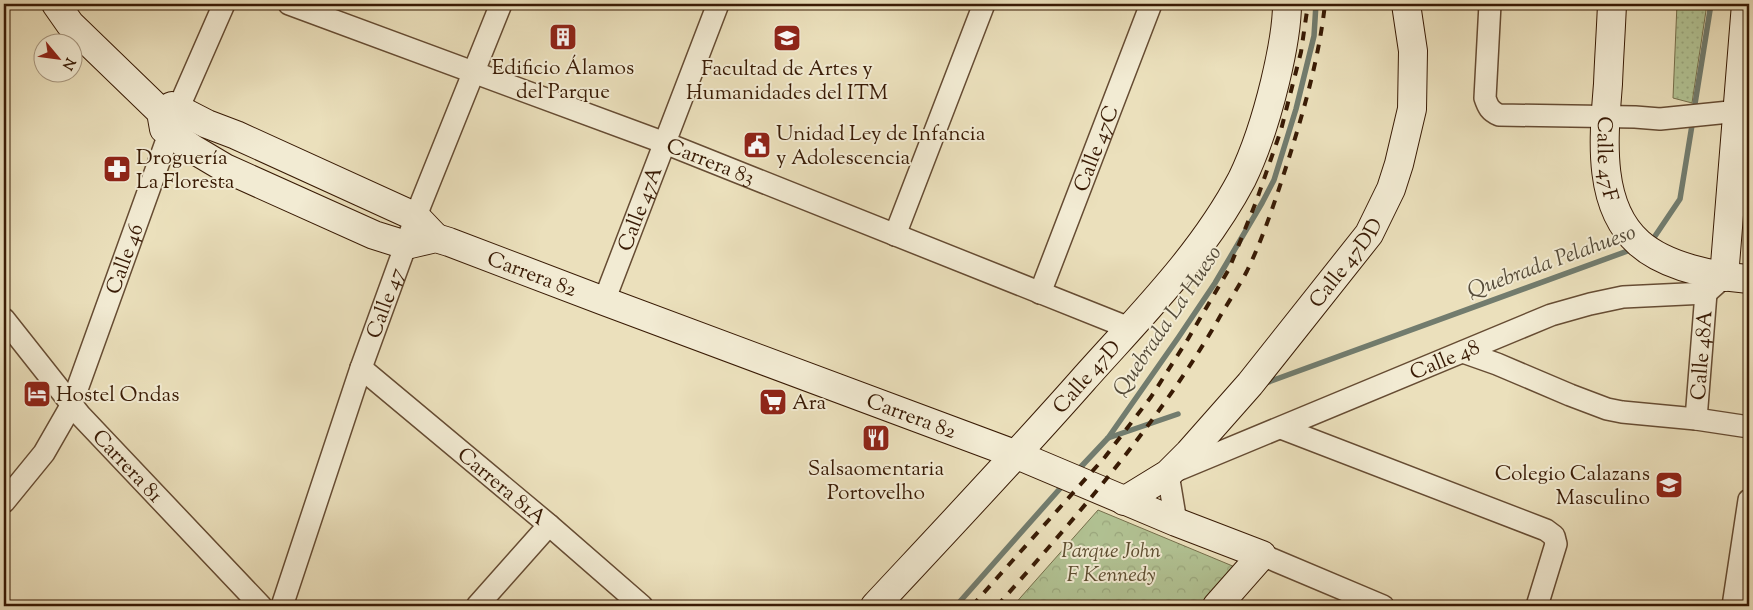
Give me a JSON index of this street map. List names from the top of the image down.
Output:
{
  "streets": {
    "street": [
      "Calle 47C",
      "Calle 47F",
      "Carrera 83",
      "Calle 47A",
      "Calle 46",
      "Calle 47DD",
      "Carrera 82",
      "Calle 47",
      "Calle 48A",
      "Calle 48",
      "Calle 47D",
      "Carrera 81",
      "Carrera 81A"
    ]
  },
  "crossings": [
    ["Calle 47C", "Carrera 83"],
    ["Calle 47F", "Calle 48A"],
    ["Calle 47F", "Calle 48"],
    ["Carrera 83", "Calle 47A"],
    ["Carrera 83", "Calle 47"],
    ["Carrera 83", "Calle 47D"],
    ["Calle 47A", "Carrera 82"],
    ["Calle 46", "Carrera 82"],
    ["Calle 46", "Carrera 81"],
    ["Calle 47DD", "Carrera 82"],
    ["Calle 47DD", "Calle 48"],
    ["Carrera 82", "Calle 47"],
    ["Carrera 82", "Calle 47D"],
    ["Calle 47", "Carrera 81A"],
    ["Calle 48A", "Calle 48"]
  ],
  "water": ["Quebrada Pelahueso", "Quebrada La Hueso"],
  "parks": ["Parque John F Kennedy"],
  "places": {
    "building": ["Edificio Álamos del Parque"],
    "school or university": ["Facultad de Artes y Humanidades del ITM", "Colegio Calazans Masculino"],
    "public building": ["Unidad Ley de Infancia y Adolescencia"],
    "pharmacy": ["Droguería La Floresta"],
    "hotel": ["Hostel Ondas"],
    "supermarket": ["Ara"],
    "restaurant": ["Salsaomentaria Portovelho"]
  },
  "north": "bottom right"
}
